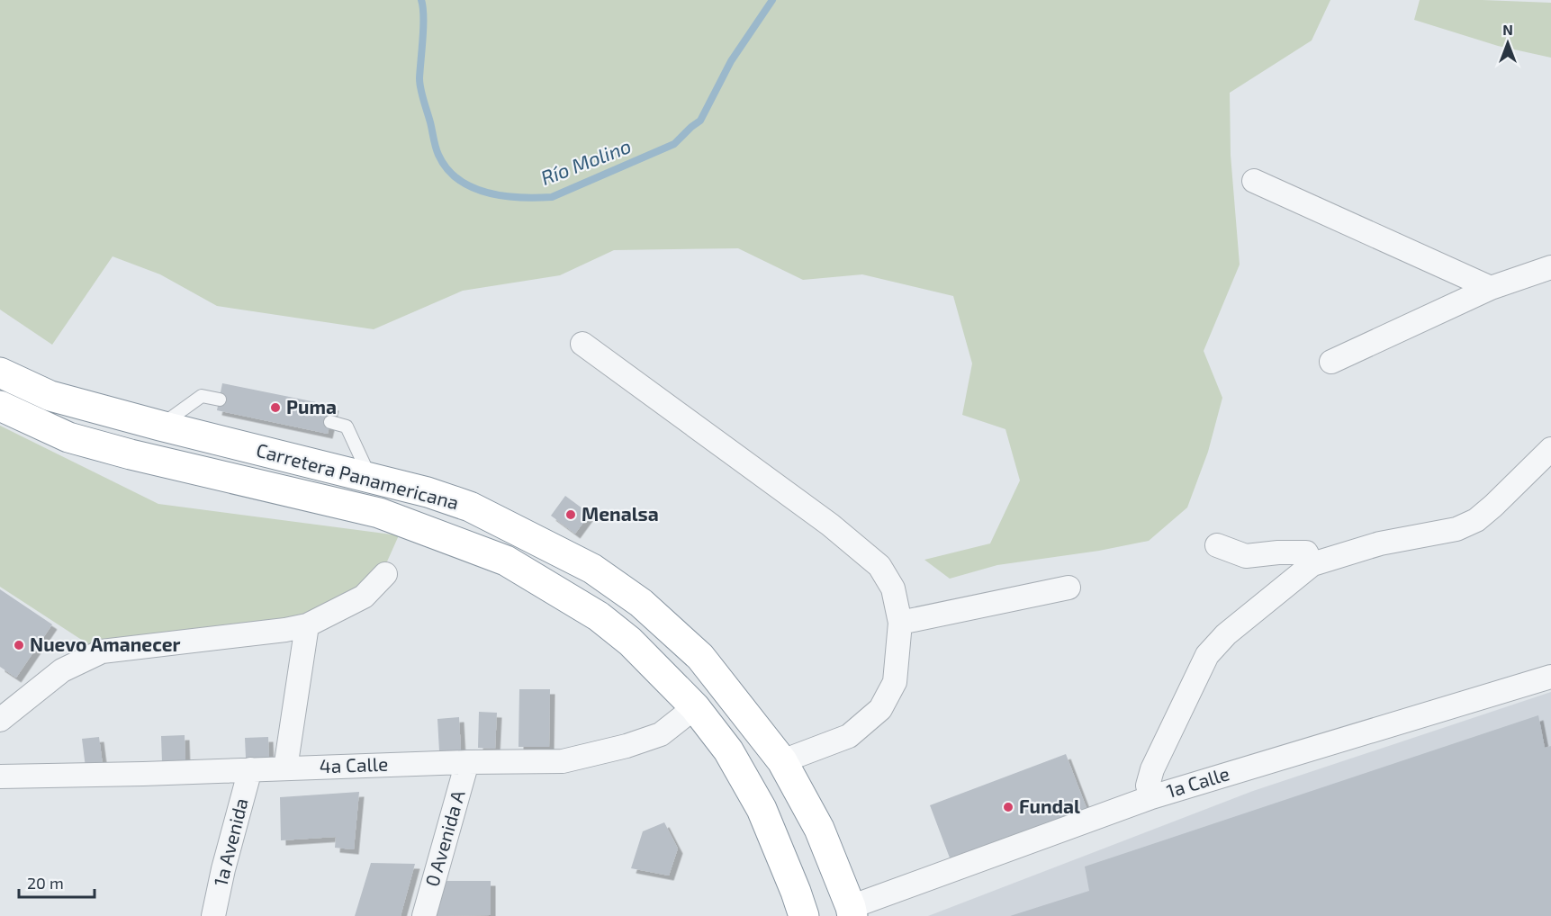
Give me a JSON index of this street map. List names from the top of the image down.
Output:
{
  "streets": {
    "highway": ["Carretera Panamericana"],
    "street": [
      "4a Calle",
      "1a Calle",
      "0 Avenida A",
      "1a Avenida"
    ]
  },
  "crossings": [
    ["Carretera Panamericana", "4a Calle"],
    ["Carretera Panamericana", "1a Calle"],
    ["4a Calle", "0 Avenida A"],
    ["4a Calle", "1a Avenida"]
  ],
  "water": ["Río Molino"],
  "places": [
    "Puma",
    "Menalsa",
    "Nuevo Amanecer",
    "Fundal"
  ],
  "scale_bar": "20 m",
  "north": "top"
}
